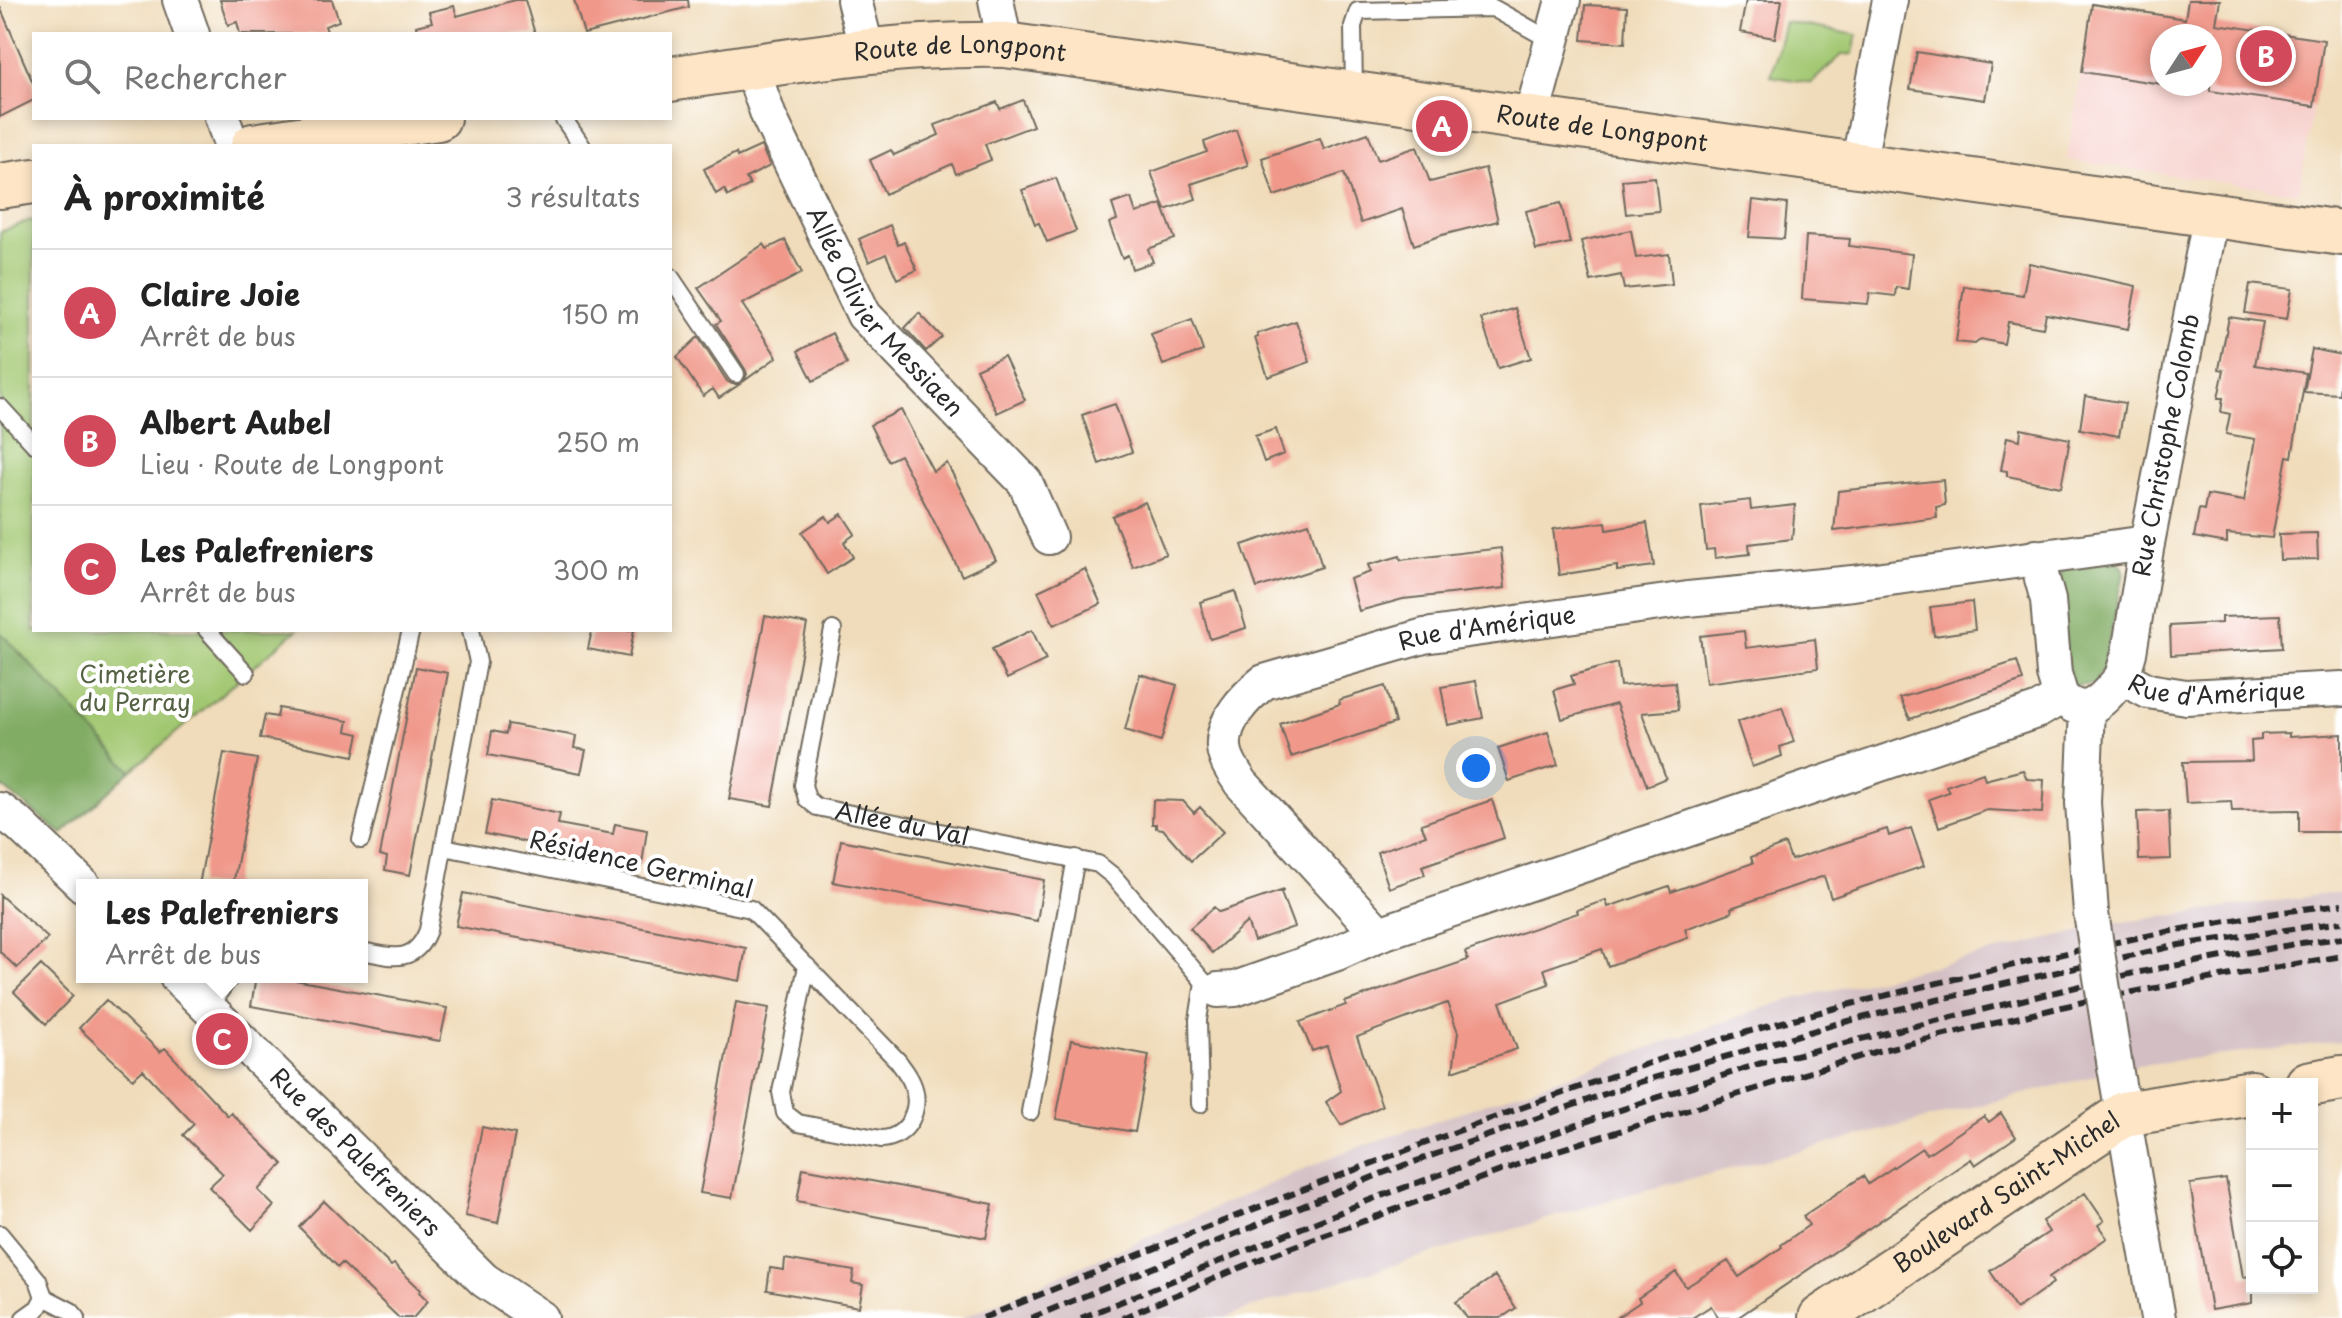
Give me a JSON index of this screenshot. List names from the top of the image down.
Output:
{
  "streets": {
    "main road": ["Route de Longpont", "Boulevard Saint-Michel"],
    "street": [
      "Allée Olivier Messiaen",
      "Rue Christophe Colomb",
      "Rue d'Amérique",
      "Rue des Palefreniers"
    ],
    "lane": ["Allée du Val", "Résidence Germinal"]
  },
  "crossings": [
    ["Route de Longpont", "Allée Olivier Messiaen"],
    ["Route de Longpont", "Rue Christophe Colomb"],
    ["Rue Christophe Colomb", "Rue d'Amérique"],
    ["Rue d'Amérique", "Allée du Val"]
  ],
  "parks": ["Cimetière du Perray"],
  "north": "top right",
  "page": {
    "pins": ["B", "A", "C"],
    "search": "Rechercher",
    "heading": ["À proximité", "3 résultats"],
    "list": [
      {
        "mark": "A",
        "name": "Claire Joie",
        "note": "Arrêt de bus",
        "value": "150 m"
      },
      {
        "mark": "B",
        "name": "Albert Aubel",
        "note": "Lieu · Route de Longpont",
        "value": "250 m"
      },
      {
        "mark": "C",
        "name": "Les Palefreniers",
        "note": "Arrêt de bus",
        "value": "300 m"
      }
    ],
    "popup": ["Les Palefreniers", "Arrêt de bus"],
    "map_buttons": ["+", "−"]
  }
}
